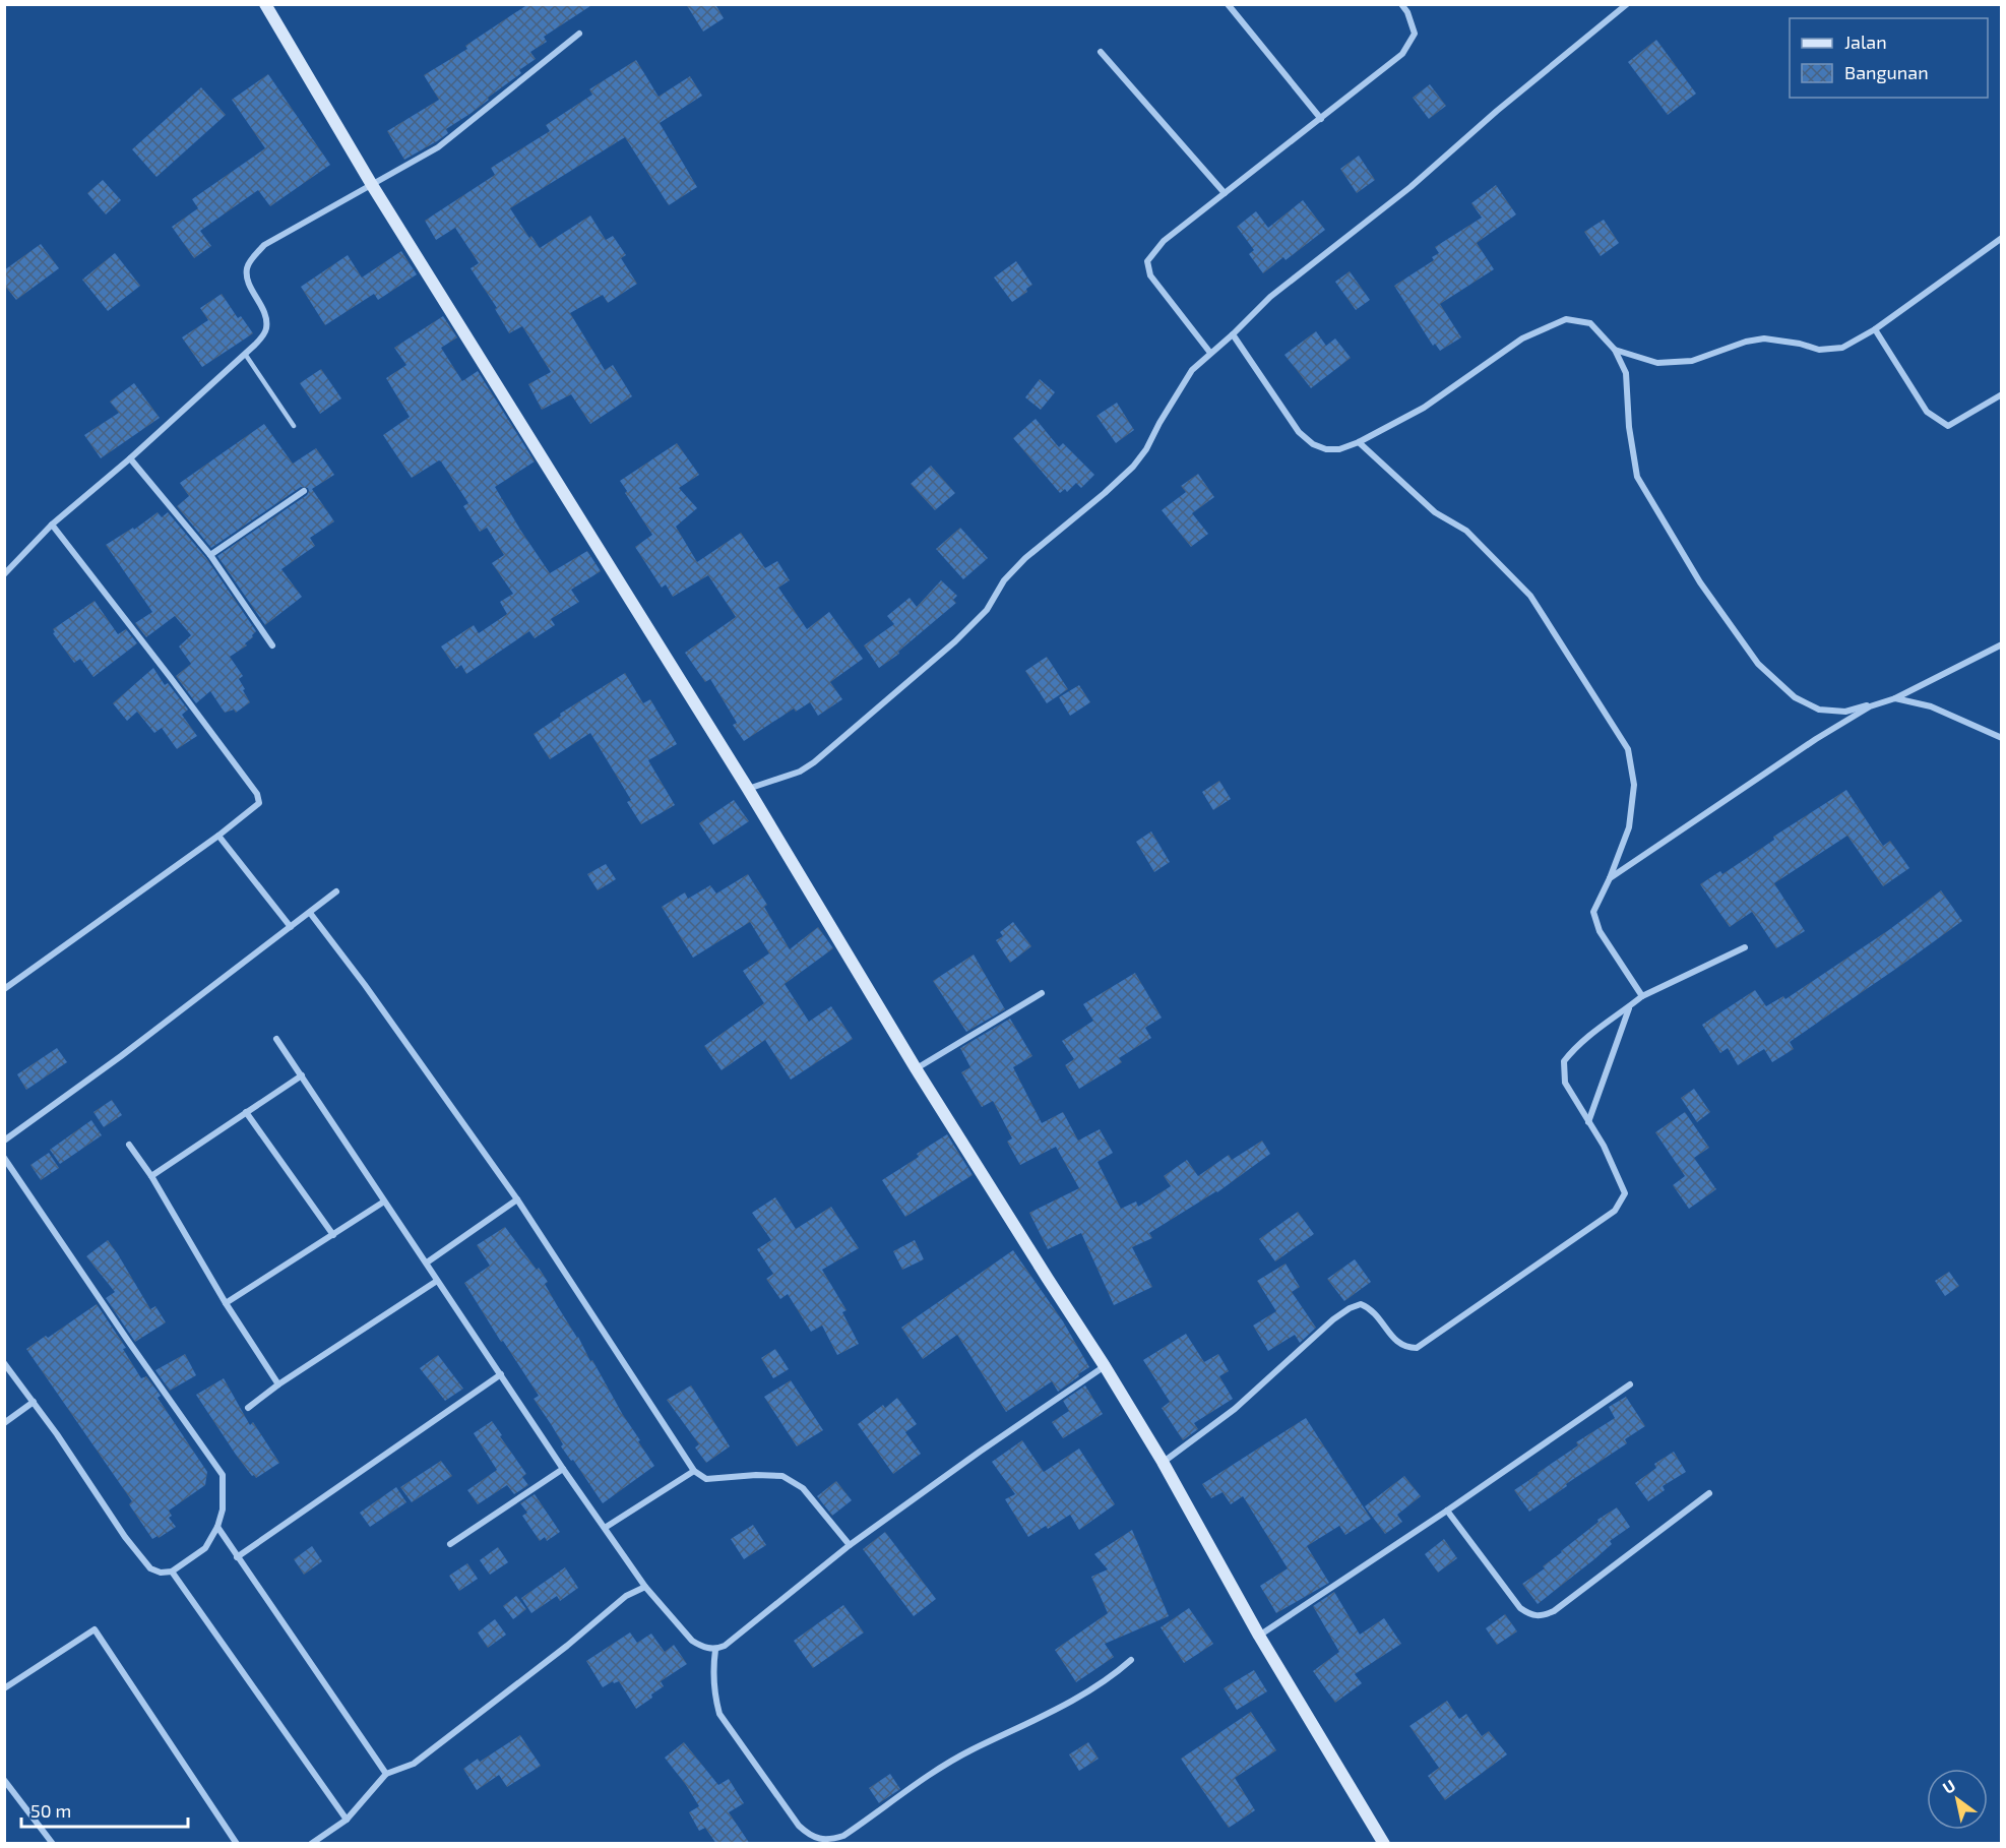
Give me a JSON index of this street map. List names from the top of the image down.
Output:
{
  "legend": ["Jalan", "Bangunan"],
  "scale_bar": "50 m",
  "north": "top left"
}
